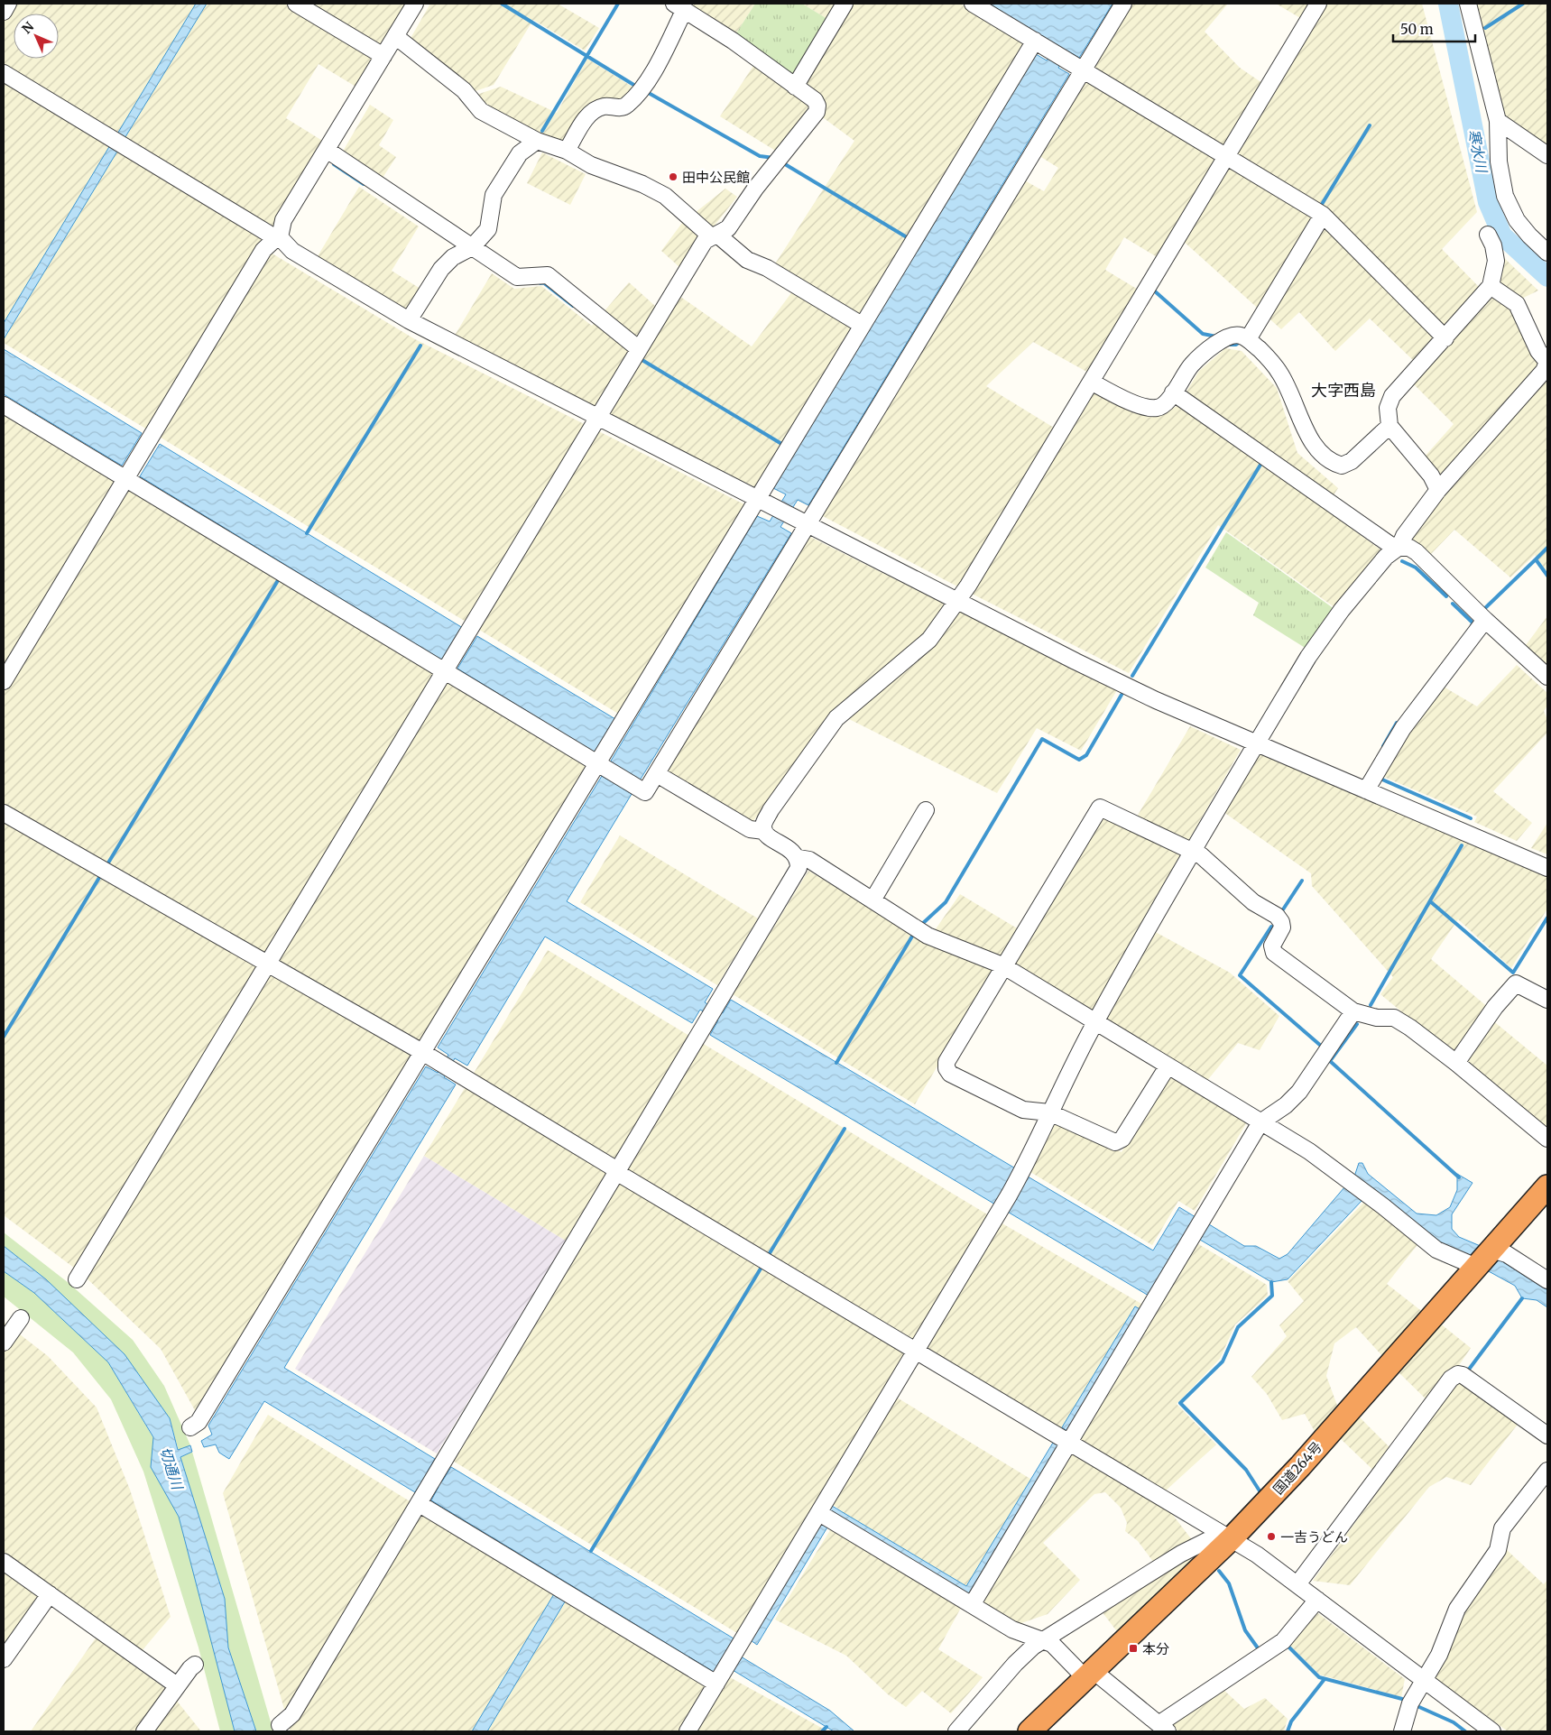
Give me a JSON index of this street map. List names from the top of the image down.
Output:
{
  "streets": {
    "highway": ["国道264号"]
  },
  "districts": ["大字西島"],
  "water": ["寒水川", "切通川"],
  "places": {
    "other": ["田中公民館", "一吉うどん"],
    "transit": ["本分"]
  },
  "scale_bar": "50 m",
  "north": "top left"
}
